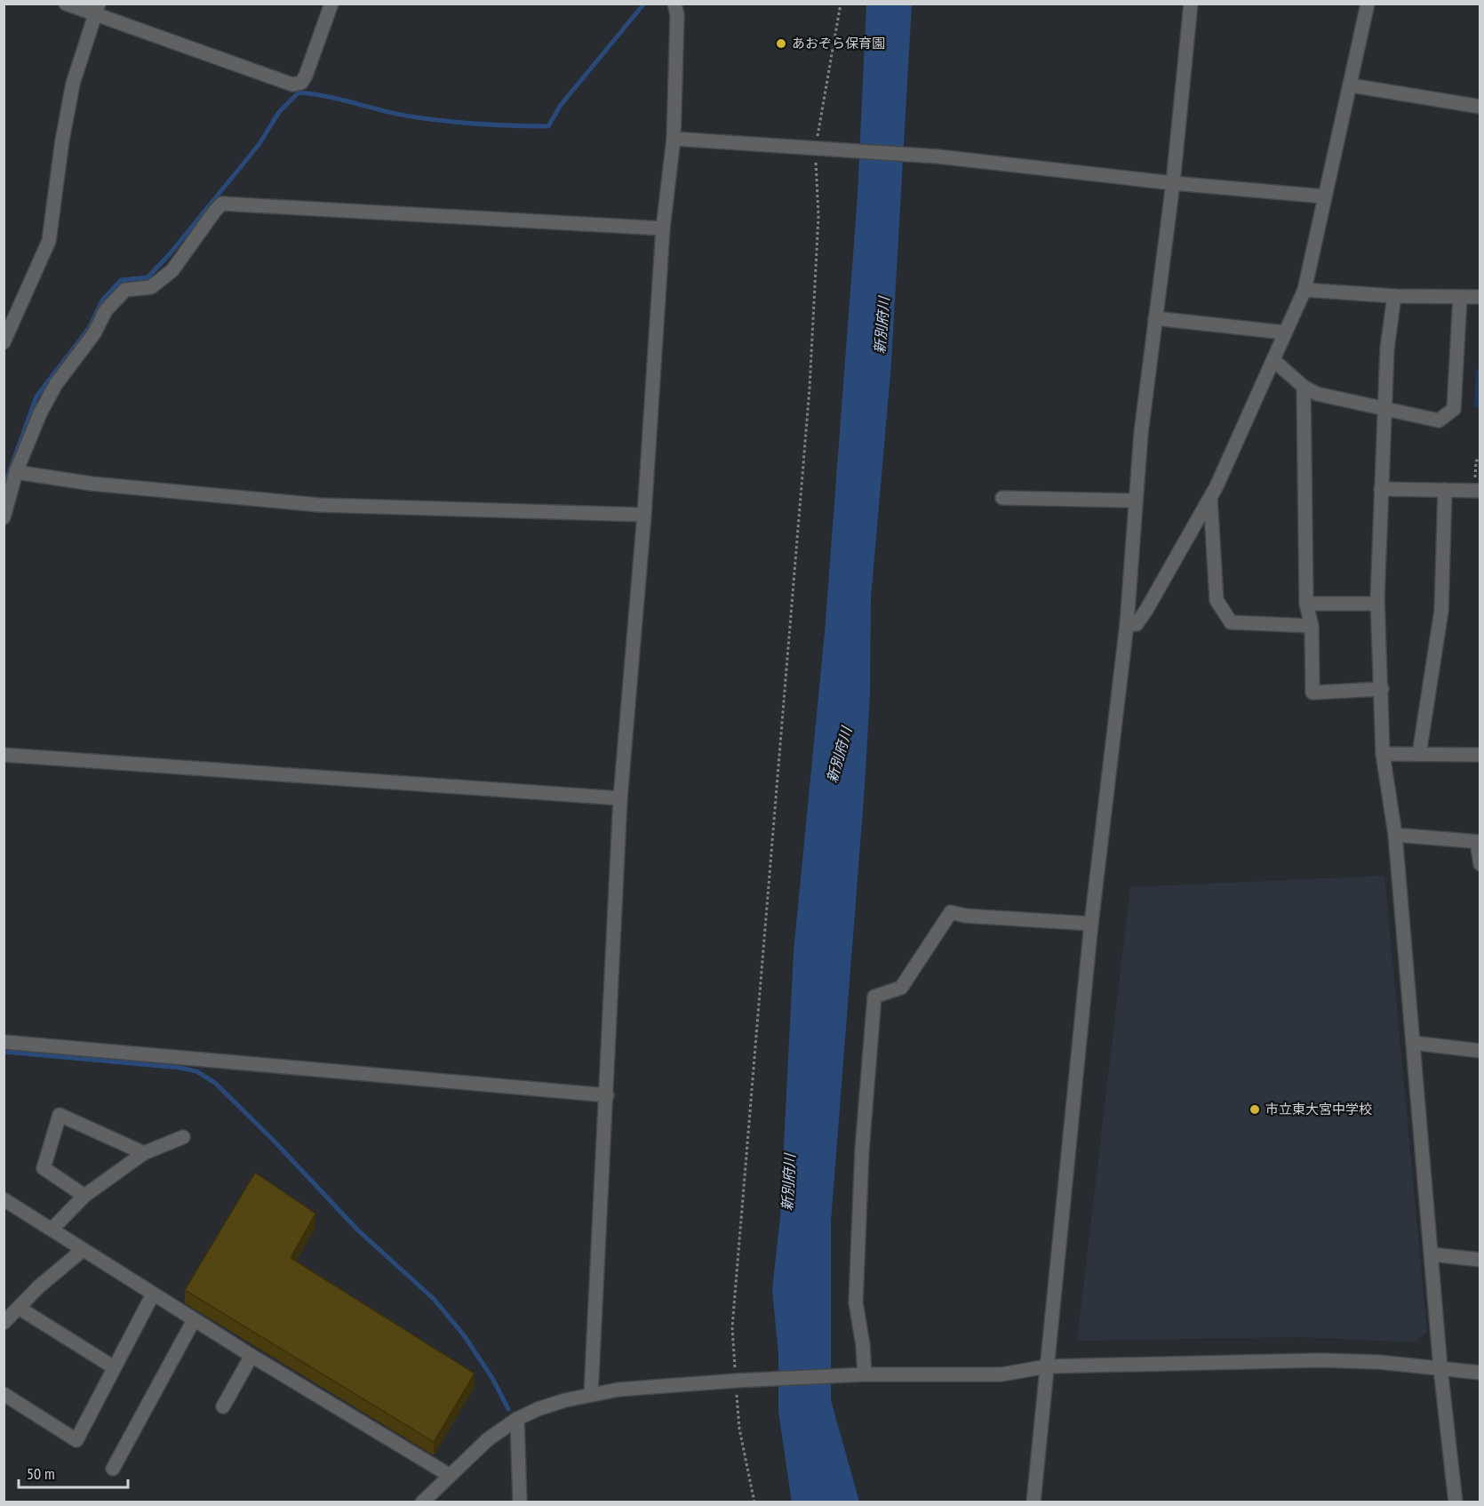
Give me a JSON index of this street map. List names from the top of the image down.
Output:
{
  "water": ["新別府川"],
  "places": ["あおぞら保育園", "市立東大宮中学校"],
  "scale_bar": "50 m"
}
